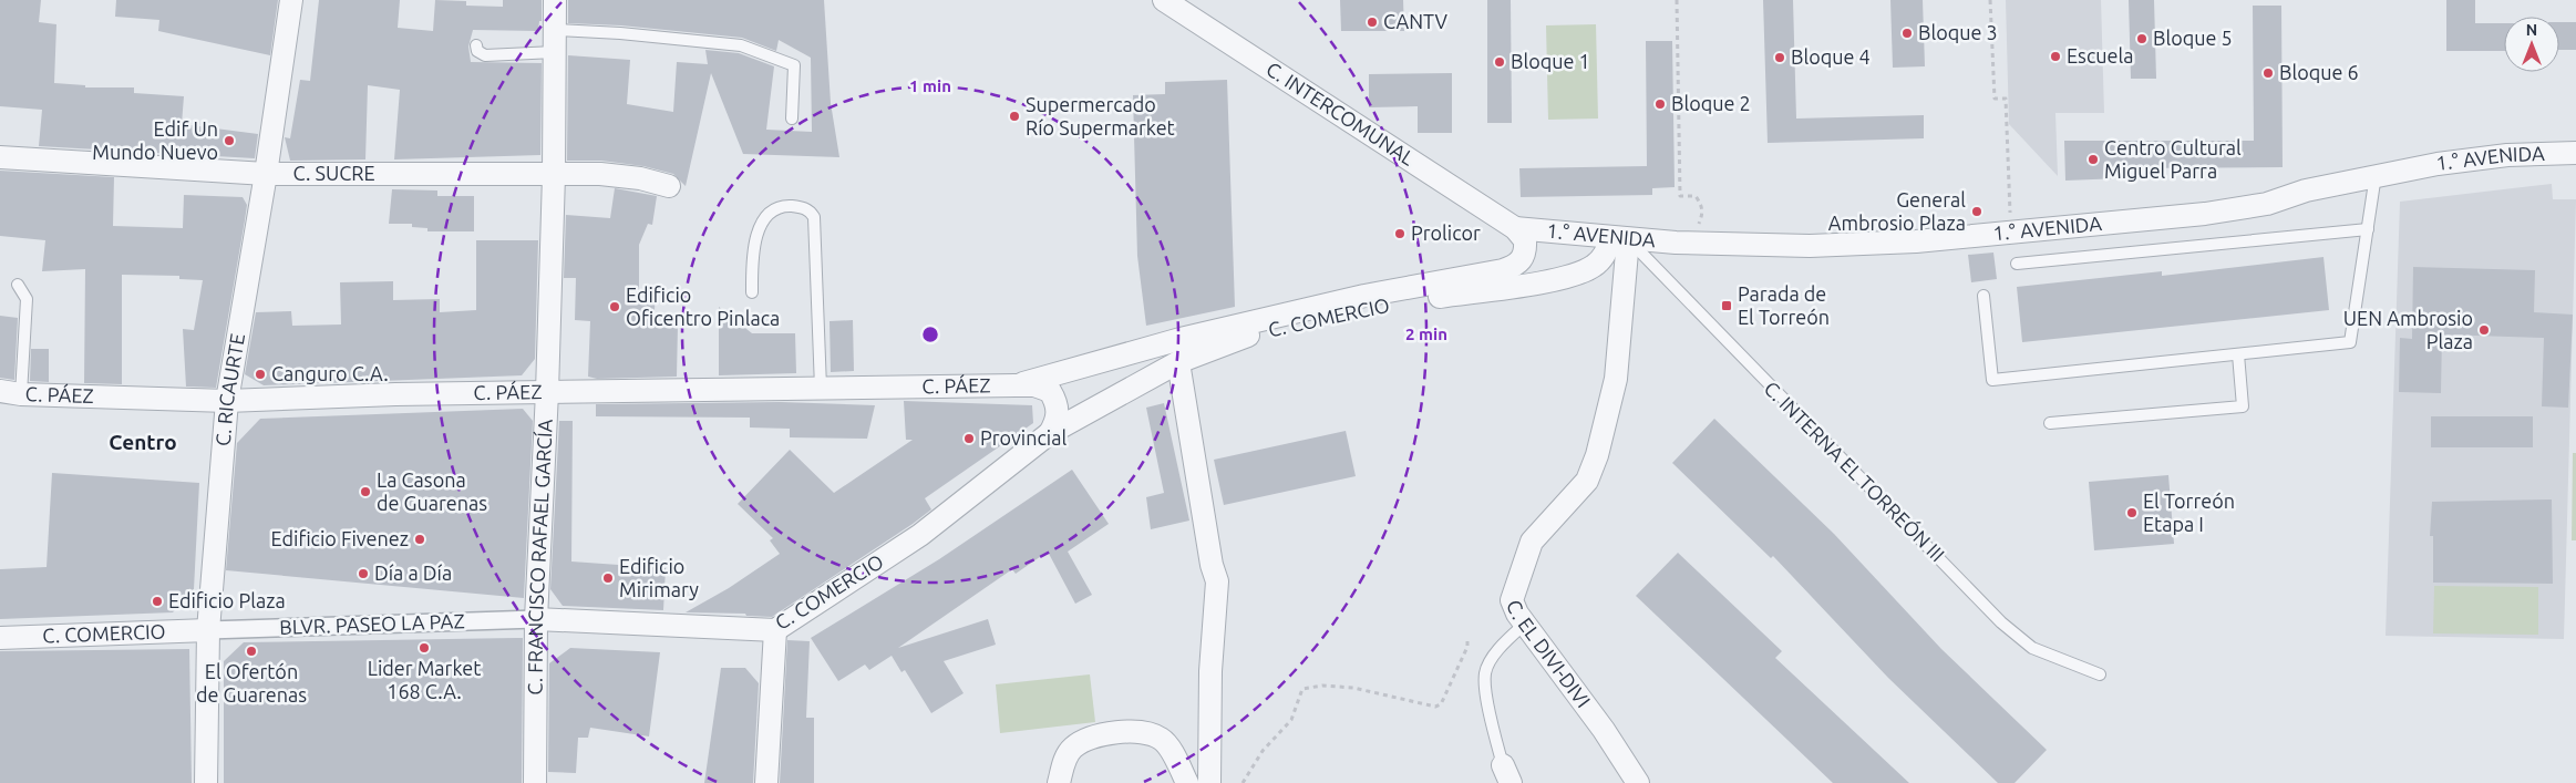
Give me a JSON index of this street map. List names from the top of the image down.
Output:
{
  "streets": {
    "street": [
      "C. INTERCOMUNAL",
      "1.° AVENIDA",
      "C. SUCRE",
      "C. COMERCIO",
      "C. PÁEZ",
      "C. RICAURTE",
      "C. FRANCISCO RAFAEL GARCÍA",
      "BLVR. PASEO LA PAZ",
      "C. EL DIVI-DIVI"
    ],
    "lane": ["C. INTERNA EL TORREÓN III"]
  },
  "crossings": [
    ["C. INTERCOMUNAL", "1.° AVENIDA"],
    ["1.° AVENIDA", "C. COMERCIO"],
    ["1.° AVENIDA", "C. INTERNA EL TORREÓN III"],
    ["1.° AVENIDA", "C. EL DIVI-DIVI"],
    ["C. SUCRE", "C. RICAURTE"],
    ["C. SUCRE", "C. FRANCISCO RAFAEL GARCÍA"],
    ["C. COMERCIO", "C. RICAURTE"],
    ["C. COMERCIO", "C. INTERNA EL TORREÓN III"],
    ["C. COMERCIO", "C. FRANCISCO RAFAEL GARCÍA"],
    ["C. COMERCIO", "BLVR. PASEO LA PAZ"],
    ["C. COMERCIO", "C. EL DIVI-DIVI"],
    ["C. PÁEZ", "C. RICAURTE"],
    ["C. PÁEZ", "C. FRANCISCO RAFAEL GARCÍA"],
    ["C. RICAURTE", "BLVR. PASEO LA PAZ"],
    ["C. INTERNA EL TORREÓN III", "C. EL DIVI-DIVI"],
    ["C. FRANCISCO RAFAEL GARCÍA", "BLVR. PASEO LA PAZ"]
  ],
  "districts": ["Centro"],
  "places": {
    "other": [
      "CANTV",
      "Bloque 3",
      "Bloque 5",
      "Escuela",
      "Bloque 4",
      "Bloque 1",
      "Bloque 6",
      "Bloque 2",
      "Supermercado Río Supermarket",
      "Edif Un Mundo Nuevo",
      "Centro Cultural Miguel Parra",
      "General Ambrosio Plaza",
      "Prolicor",
      "Edificio Oficentro Pinlaca",
      "UEN Ambrosio Plaza",
      "Canguro C.A.",
      "Provincial",
      "La Casona de Guarenas",
      "El Torreón Etapa I",
      "Edificio Fivenez",
      "Día a Día",
      "Edificio Mirimary",
      "Edificio Plaza",
      "Lider Market 168 C.A.",
      "El Ofertón de Guarenas"
    ],
    "transit": ["Parada de El Torreón"]
  },
  "north": "top",
  "rings": ["1 min", "2 min"]
}
